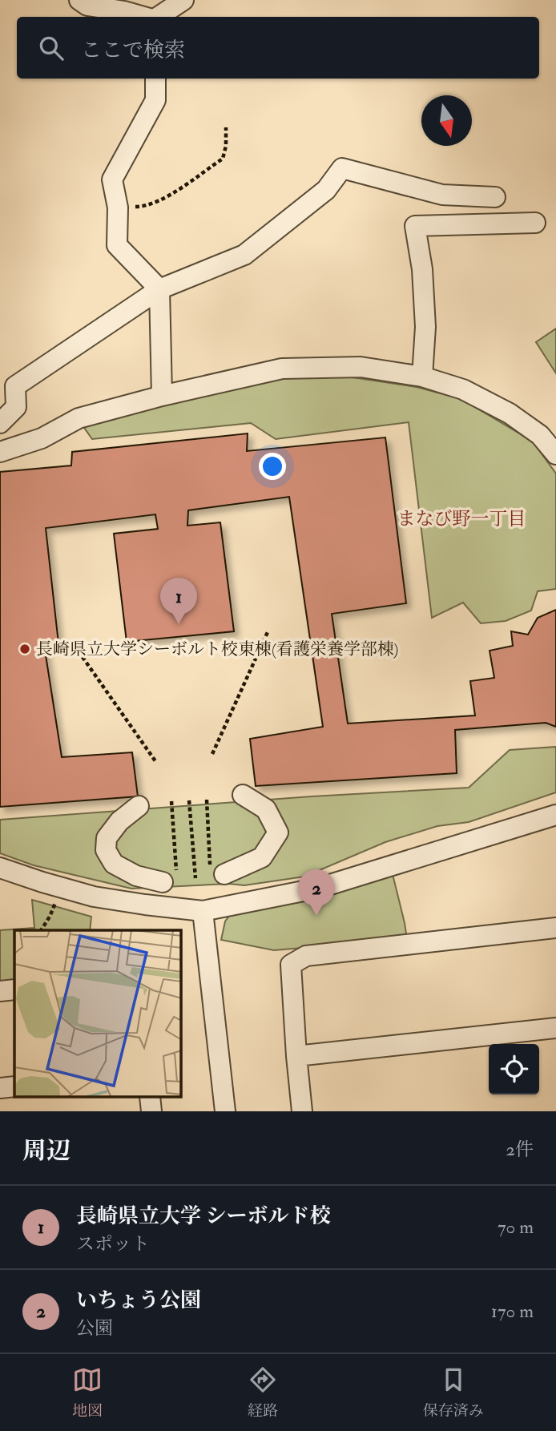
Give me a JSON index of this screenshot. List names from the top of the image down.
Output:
{
  "districts": ["まなび野一丁目"],
  "places": ["長崎県立大学シーボルト校東棟(看護栄養学部棟)"],
  "north": "bottom",
  "page": {
    "search": "ここで検索",
    "pins": ["1", "2"],
    "heading": ["周辺", "2件"],
    "list": [
      {
        "mark": "1",
        "name": "長崎県立大学 シーボルド校",
        "note": "スポット",
        "value": "70 m"
      },
      {
        "mark": "2",
        "name": "いちょう公園",
        "note": "公園",
        "value": "170 m"
      }
    ],
    "nav": ["地図", "経路", "保存済み"]
  }
}
